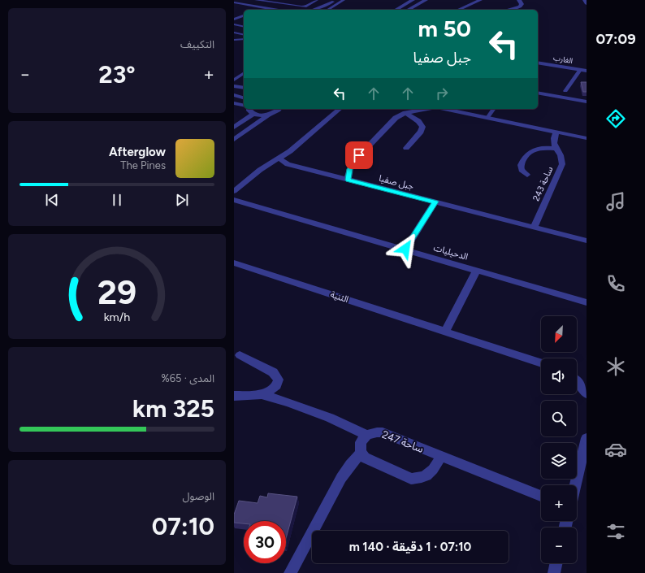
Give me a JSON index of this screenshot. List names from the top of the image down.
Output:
{
  "streets": {
    "street": [
      "الغارب",
      "جبل صفيا",
      "ساحة 243",
      "الدحيليات",
      "الثنية",
      "ساحة 247"
    ]
  },
  "crossings": [
    ["جبل صفيا", "ساحة 243"]
  ],
  "north": "bottom left",
  "page": {
    "tabs": "07:09",
    "tile": [
      "التكييف",
      ["المدى · 65%", "325 km"],
      ["الوصول", "07:10"]
    ],
    "turn": ["50 m", "جبل صفيا"],
    "heat": ["−", "23°", "+"],
    "song": ["Afterglow", "The Pines"],
    "map_buttons": ["+", "−"],
    "limit": "30",
    "trip": "07:10 · 1 دقيقة · 140 m",
    "gauge": ["29", "km/h"]
  }
}
